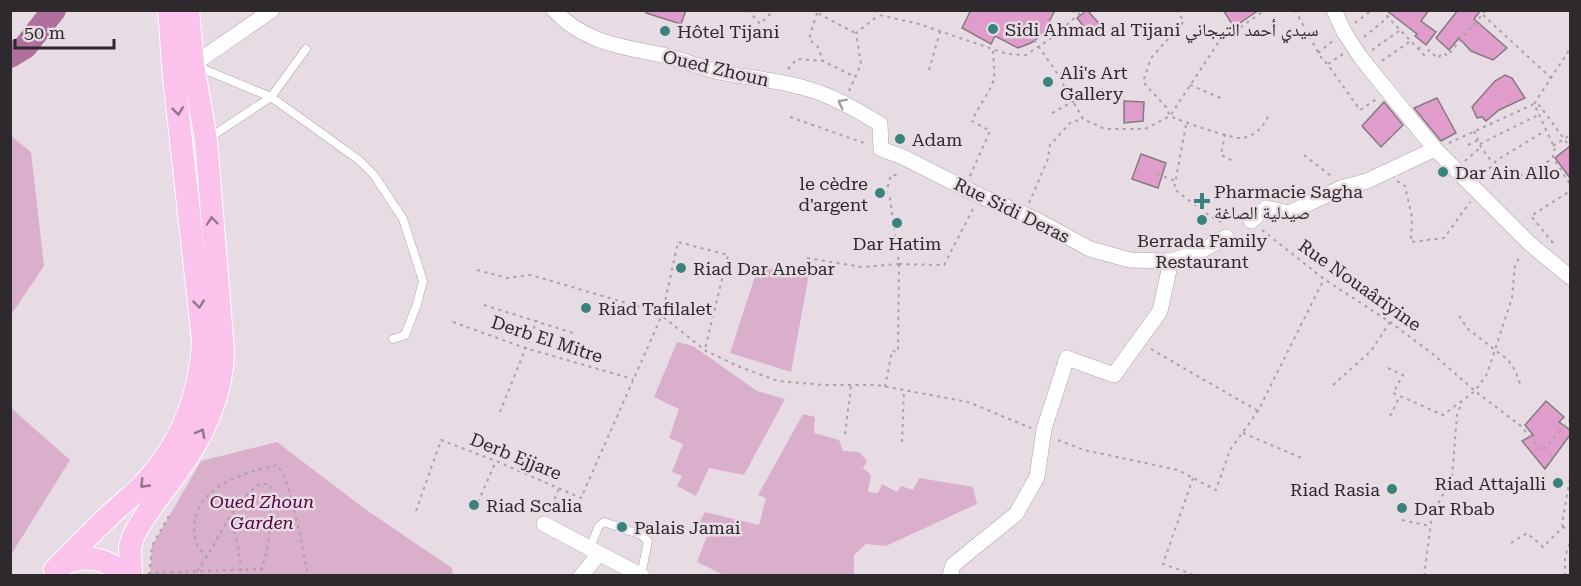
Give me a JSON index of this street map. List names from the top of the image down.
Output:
{
  "streets": {
    "street": ["Oued Zhoun", "Rue Sidi Deras"],
    "path": ["Rue Nouaâriyine", "Derb El Mitre", "Derb Ejjare"]
  },
  "crossings": [
    ["Oued Zhoun", "Rue Sidi Deras"],
    ["Derb El Mitre", "Derb Ejjare"]
  ],
  "parks": ["Oued Zhoun Garden"],
  "places": {
    "other": [
      "Sidi Ahmad al Tijani سيدي أحمد التيجاني",
      "Hôtel Tijani",
      "Ali's Art Gallery",
      "Adam",
      "Dar Ain Allo",
      "le cèdre d'argent",
      "Berrada Family Restaurant",
      "Dar Hatim",
      "Riad Dar Anebar",
      "Riad Tafilalet",
      "Riad Attajalli",
      "Riad Rasia",
      "Riad Scalia",
      "Dar Rbab",
      "Palais Jamai"
    ],
    "health": ["Pharmacie Sagha صيدلية الصاغة"]
  },
  "scale_bar": "50 m"
}
